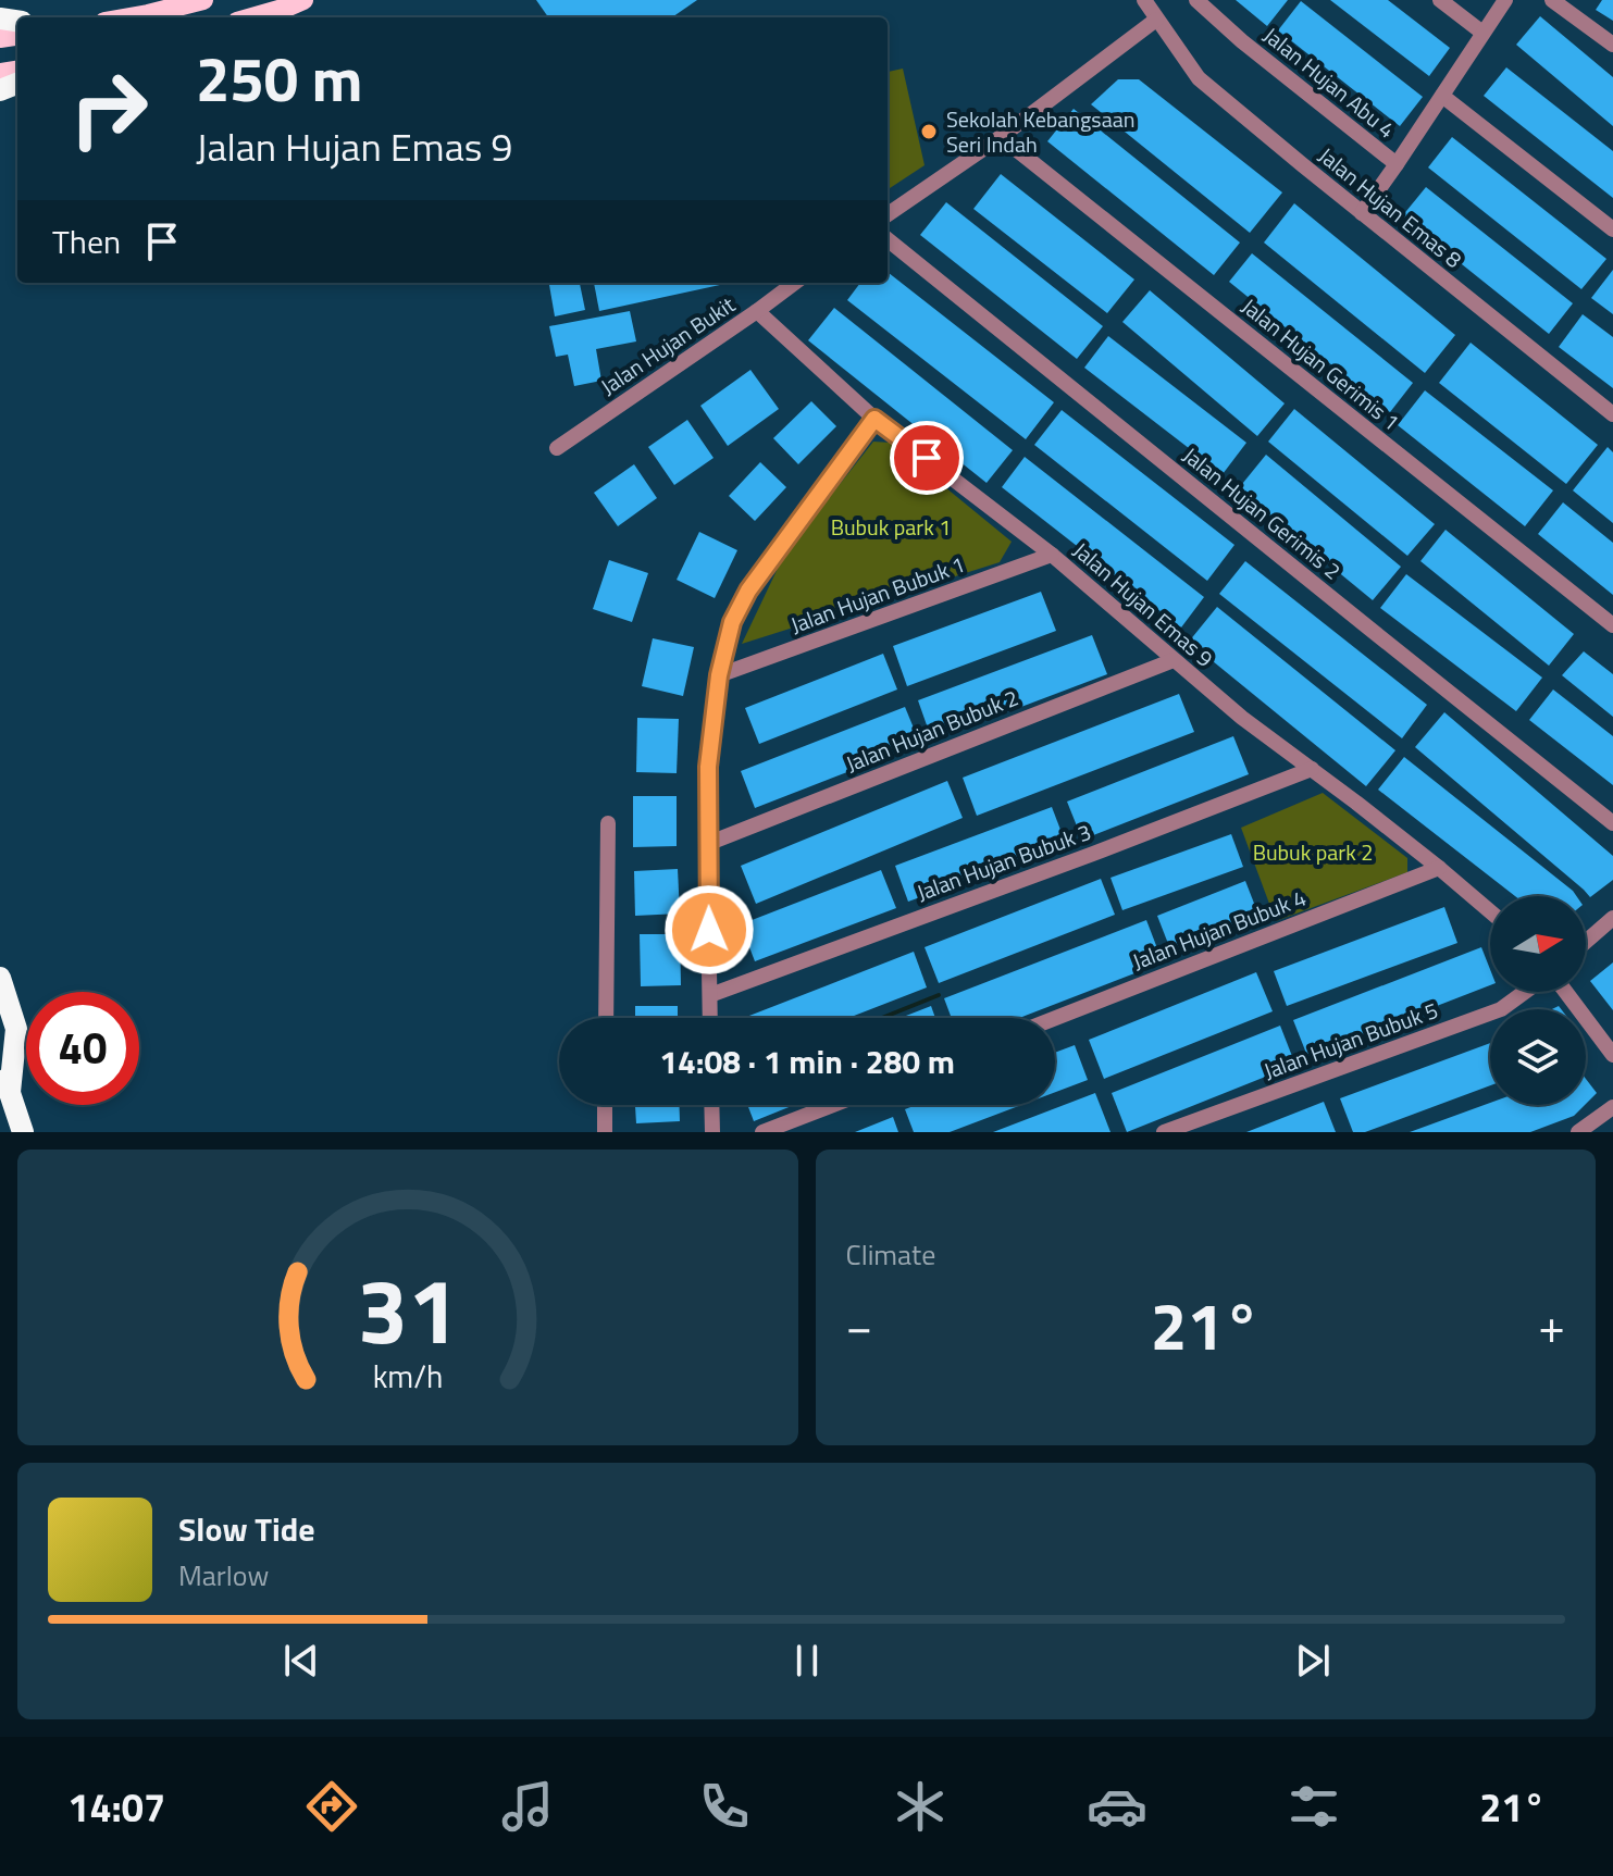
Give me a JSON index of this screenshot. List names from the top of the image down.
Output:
{
  "streets": {
    "street": [
      "Jalan Hujan Abu 4",
      "Jalan Hujan Emas 8",
      "Jalan Hujan Bukit",
      "Jalan Hujan Gerimis 1",
      "Jalan Hujan Gerimis 2",
      "Jalan Hujan Bubuk 1",
      "Jalan Hujan Emas 9",
      "Jalan Hujan Bubuk 2",
      "Jalan Hujan Bubuk 3",
      "Jalan Hujan Bubuk 4",
      "Jalan Hujan Bubuk 5"
    ]
  },
  "crossings": [
    ["Jalan Hujan Bukit", "Jalan Hujan Emas 9"],
    ["Jalan Hujan Bubuk 1", "Jalan Hujan Emas 9"],
    ["Jalan Hujan Emas 9", "Jalan Hujan Bubuk 2"],
    ["Jalan Hujan Emas 9", "Jalan Hujan Bubuk 3"],
    ["Jalan Hujan Emas 9", "Jalan Hujan Bubuk 4"]
  ],
  "parks": ["Bubuk park 1", "Bubuk park 2"],
  "places": ["Sekolah Kebangsaan Seri Indah"],
  "north": "right",
  "page": {
    "turn": ["250 m", "Jalan Hujan Emas 9"],
    "then": "Then",
    "limit": "40",
    "trip": "14:08 · 1 min · 280 m",
    "tile": "Climate",
    "heat": ["−", "21°", "+"],
    "song": ["Slow Tide", "Marlow"],
    "tabs": ["14:07", "21°"],
    "gauge": ["31", "km/h"]
  }
}
